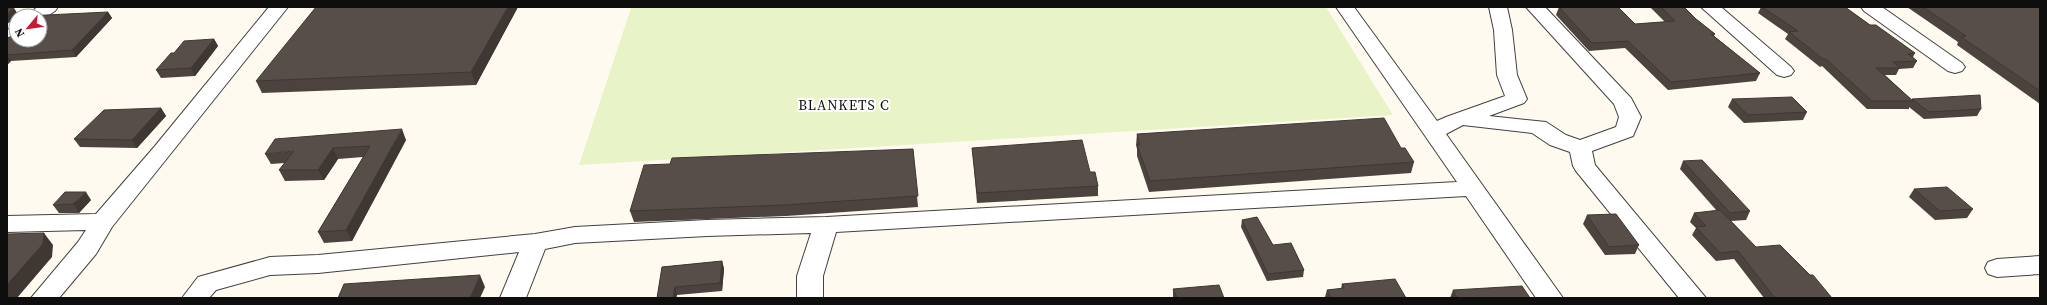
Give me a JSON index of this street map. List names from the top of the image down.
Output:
{
  "districts": ["BLANKETS C"],
  "north": "bottom left"
}
